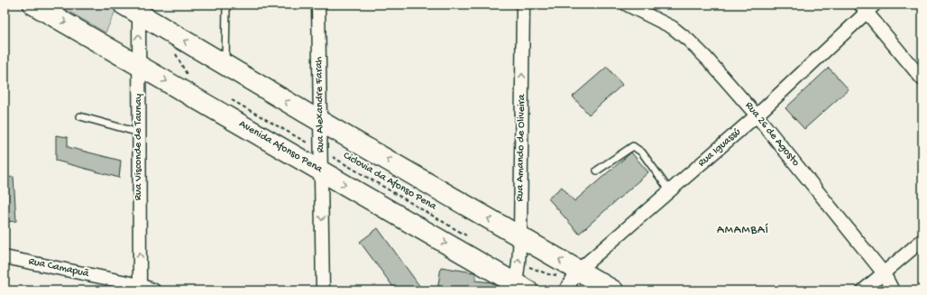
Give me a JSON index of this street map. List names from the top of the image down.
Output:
{
  "streets": {
    "main road": ["Avenida Afonso Pena"],
    "street": [
      "Rua Alexandre Farah",
      "Rua 26 de Agosto",
      "Rua Visconde de Taunay",
      "Rua Amando de Oliveira",
      "Rua Iguassú",
      "Rua Camapuã"
    ],
    "path": ["Ciclovia da Afonso Pena"]
  },
  "crossings": [
    ["Rua Alexandre Farah", "Avenida Afonso Pena"],
    ["Rua Alexandre Farah", "Ciclovia da Afonso Pena"],
    ["Rua 26 de Agosto", "Rua Iguassú"],
    ["Rua Visconde de Taunay", "Avenida Afonso Pena"],
    ["Rua Visconde de Taunay", "Rua Camapuã"],
    ["Avenida Afonso Pena", "Rua Amando de Oliveira"]
  ],
  "one_way": ["Rua Alexandre Farah", "Rua Visconde de Taunay", "Rua Amando de Oliveira"],
  "districts": ["AMAMBAÍ"]
}
